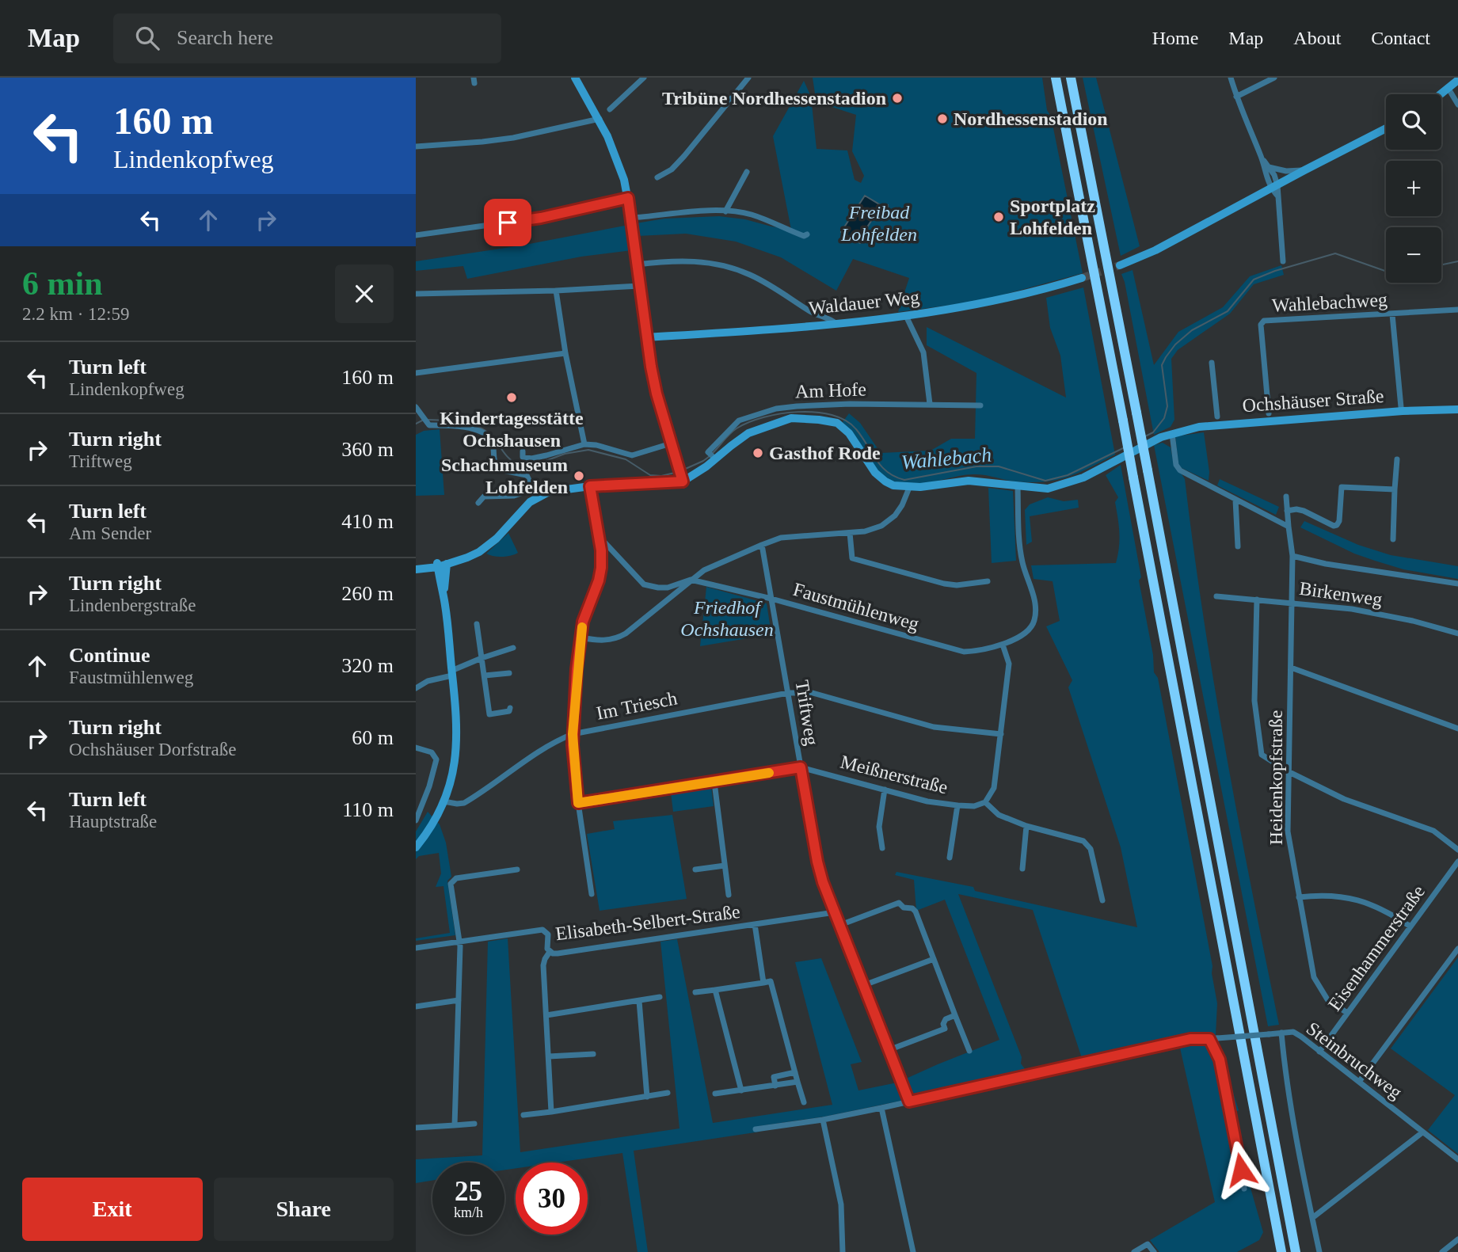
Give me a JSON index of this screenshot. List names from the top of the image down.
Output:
{
  "streets": {
    "main road": ["Waldauer Weg", "Ochshäuser Straße"],
    "street": [
      "Wahlebachweg",
      "Am Hofe",
      "Birkenweg",
      "Faustmühlenweg",
      "Im Triesch",
      "Triftweg",
      "Meißnerstraße",
      "Heidenkopfstraße",
      "Elisabeth-Selbert-Straße",
      "Eisenhammerstraße",
      "Steinbruchweg"
    ]
  },
  "crossings": [
    ["Ochshäuser Straße", "Faustmühlenweg"],
    ["Birkenweg", "Heidenkopfstraße"],
    ["Faustmühlenweg", "Triftweg"],
    ["Im Triesch", "Triftweg"],
    ["Triftweg", "Meißnerstraße"],
    ["Triftweg", "Elisabeth-Selbert-Straße"],
    ["Triftweg", "Steinbruchweg"],
    ["Heidenkopfstraße", "Eisenhammerstraße"],
    ["Eisenhammerstraße", "Steinbruchweg"]
  ],
  "water": ["Wahlebach"],
  "parks": ["Freibad Lohfelden", "Friedhof Ochshausen"],
  "places": [
    "Tribüne Nordhessenstadion",
    "Nordhessenstadion",
    "Sportplatz Lohfelden",
    "Kindertagesstätte Ochshausen",
    "Gasthof Rode",
    "Schachmuseum Lohfelden"
  ],
  "page": {
    "header": "Map",
    "search": "Search here",
    "nav": [
      "Home",
      "Map",
      "About",
      "Contact"
    ],
    "turn": ["160 m", "Lindenkopfweg"],
    "map_buttons": ["+", "−"],
    "heading": ["6 min", "2.2 km · 12:59"],
    "list": [
      {
        "name": "Turn left",
        "note": "Lindenkopfweg",
        "value": "160 m"
      },
      {
        "name": "Turn right",
        "note": "Triftweg",
        "value": "360 m"
      },
      {
        "name": "Turn left",
        "note": "Am Sender",
        "value": "410 m"
      },
      {
        "name": "Turn right",
        "note": "Lindenbergstraße",
        "value": "260 m"
      },
      {
        "name": "Continue",
        "note": "Faustmühlenweg",
        "value": "320 m"
      },
      {
        "name": "Turn right",
        "note": "Ochshäuser Dorfstraße",
        "value": "60 m"
      },
      {
        "name": "Turn left",
        "note": "Hauptstraße",
        "value": "110 m"
      }
    ],
    "speed": "25 km/h",
    "limit": "30",
    "buttons": ["Exit", "Share"]
  }
}
